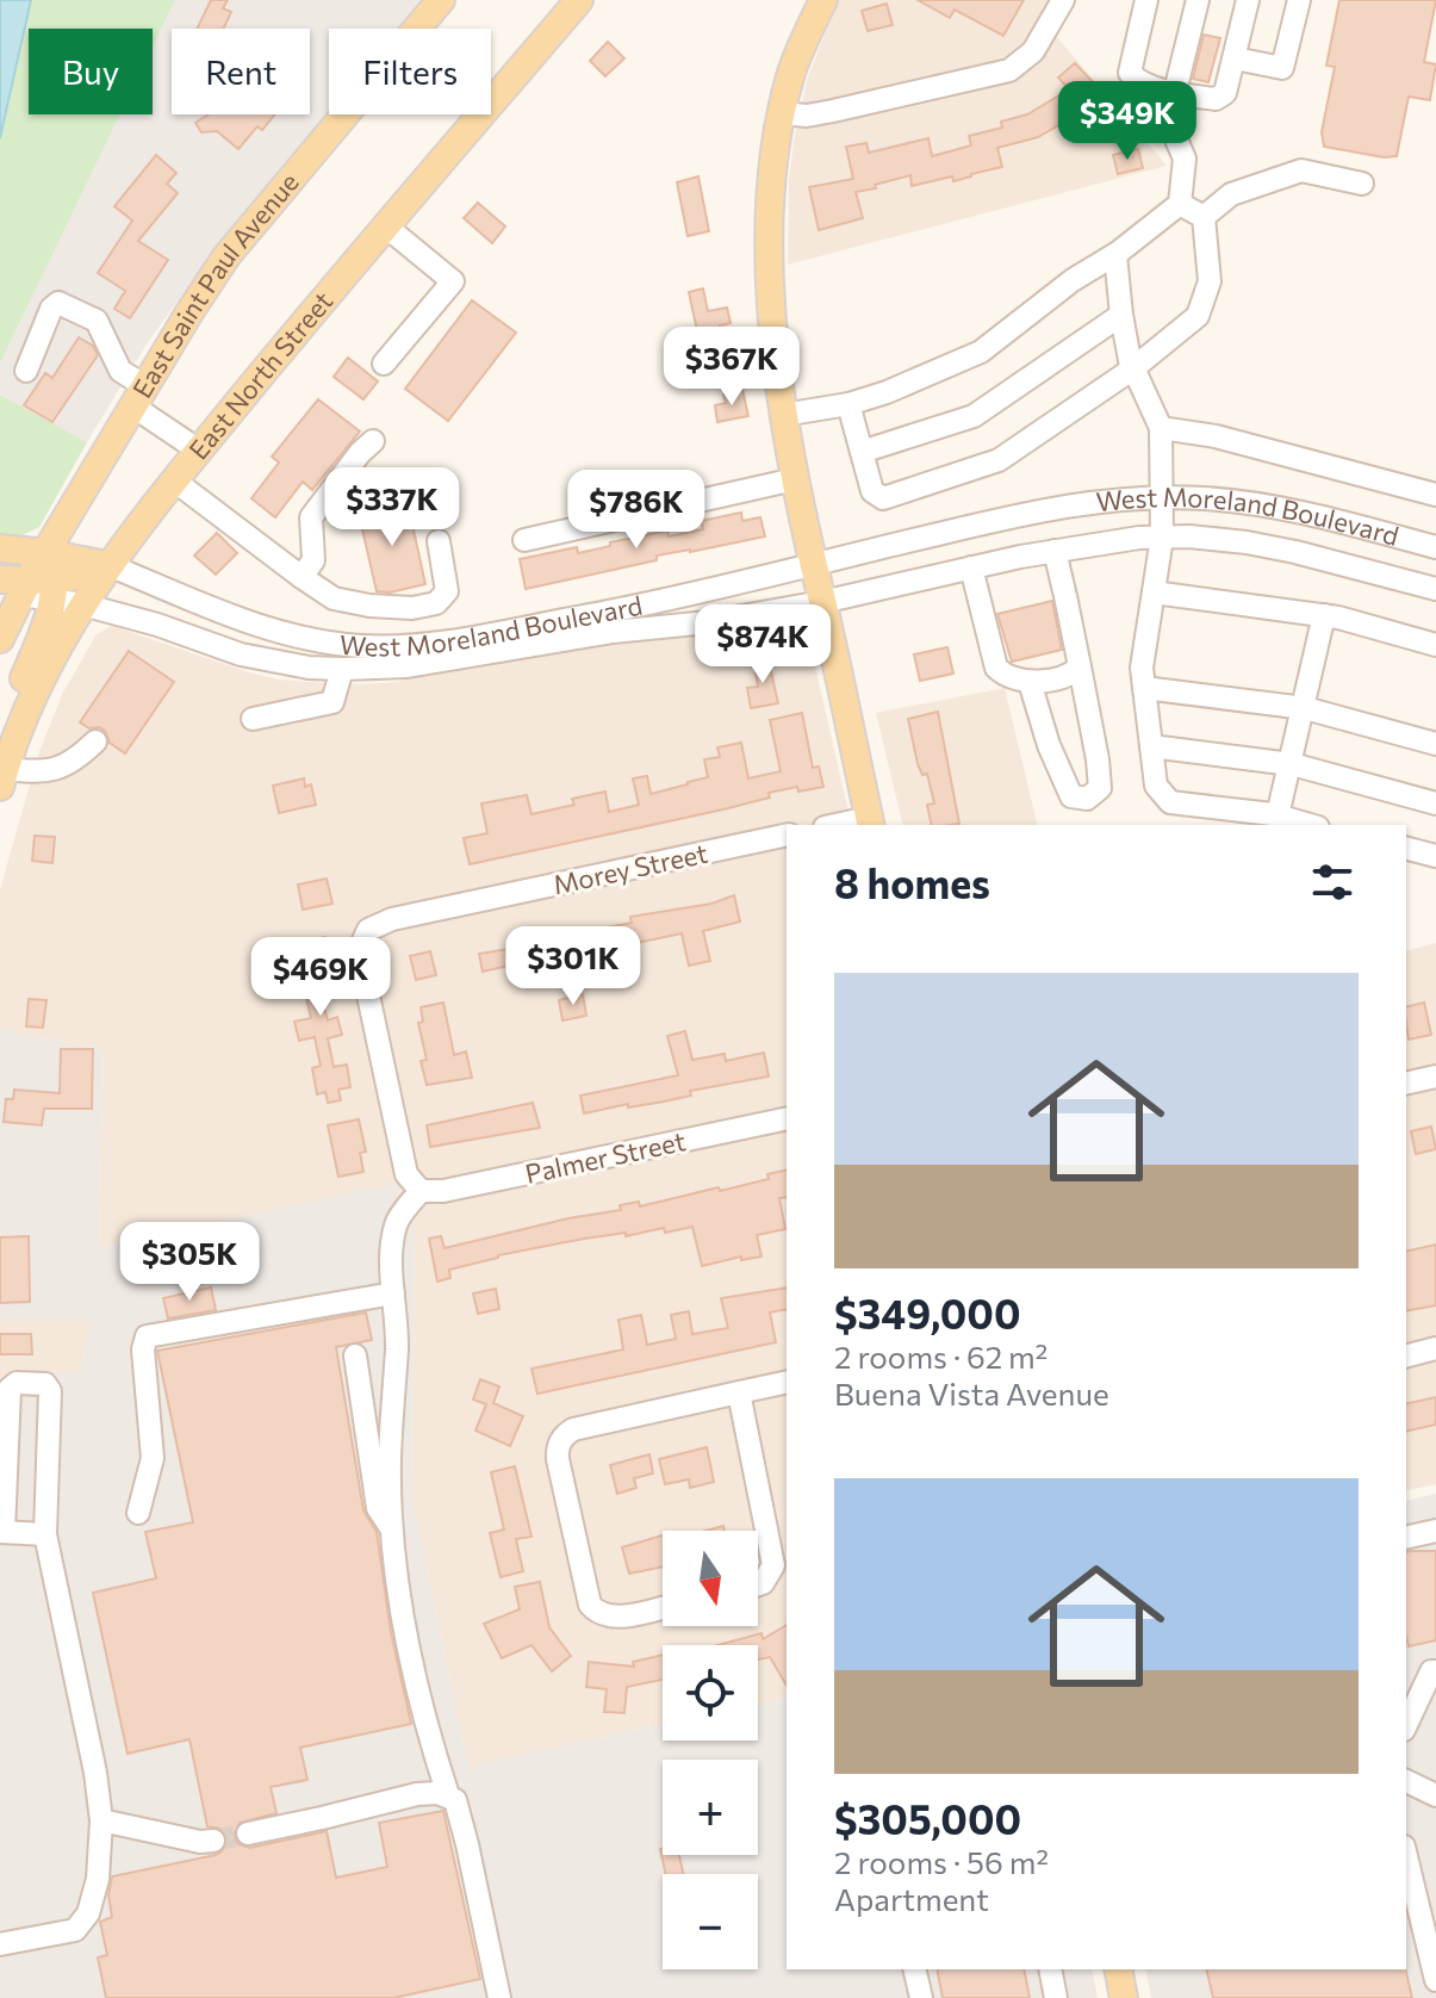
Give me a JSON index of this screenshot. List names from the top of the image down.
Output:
{
  "streets": {
    "main road": ["East Saint Paul Avenue", "East North Street", "West Moreland Boulevard"],
    "street": ["Morey Street", "Palmer Street"]
  },
  "crossings": [
    ["East Saint Paul Avenue", "West Moreland Boulevard"],
    ["East North Street", "West Moreland Boulevard"],
    ["Morey Street", "Palmer Street"]
  ],
  "north": "bottom",
  "page": {
    "chip": ["Buy", "Rent", "Filters"],
    "price": [
      "$349K",
      "$367K",
      "$337K",
      "$786K",
      "$874K",
      "$301K",
      "$469K",
      "$305K"
    ],
    "heading": "8 homes",
    "list": [
      {
        "name": "$349,000",
        "note": "2 rooms · 62 m² · Buena Vista Avenue"
      },
      {
        "name": "$305,000",
        "note": "2 rooms · 56 m² · Apartment"
      }
    ],
    "map_buttons": ["+", "−"]
  }
}
